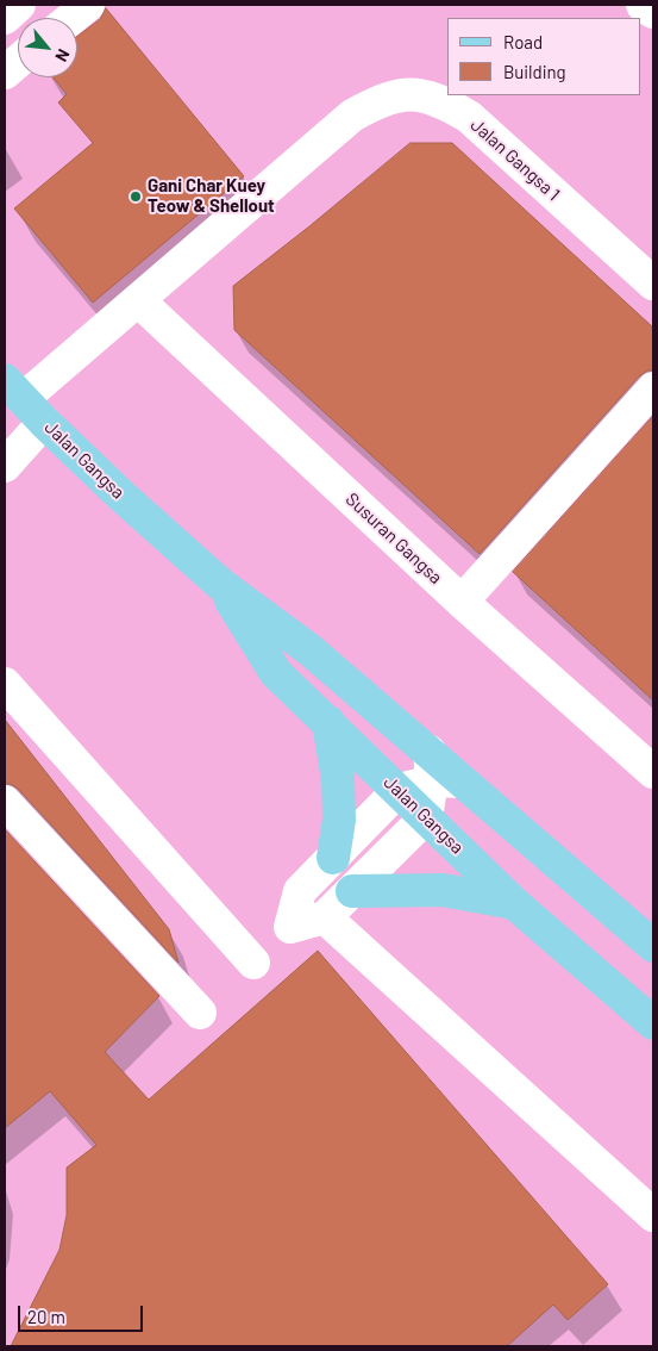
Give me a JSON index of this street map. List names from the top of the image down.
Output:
{
  "streets": {
    "main road": ["Jalan Gangsa"],
    "street": ["Jalan Gangsa 1", "Susuran Gangsa"]
  },
  "crossings": [
    ["Jalan Gangsa 1", "Jalan Gangsa"],
    ["Jalan Gangsa 1", "Susuran Gangsa"]
  ],
  "places": ["Gani Char Kuey Teow & Shellout"],
  "legend": ["Road", "Building"],
  "scale_bar": "20 m",
  "north": "bottom right"
}
